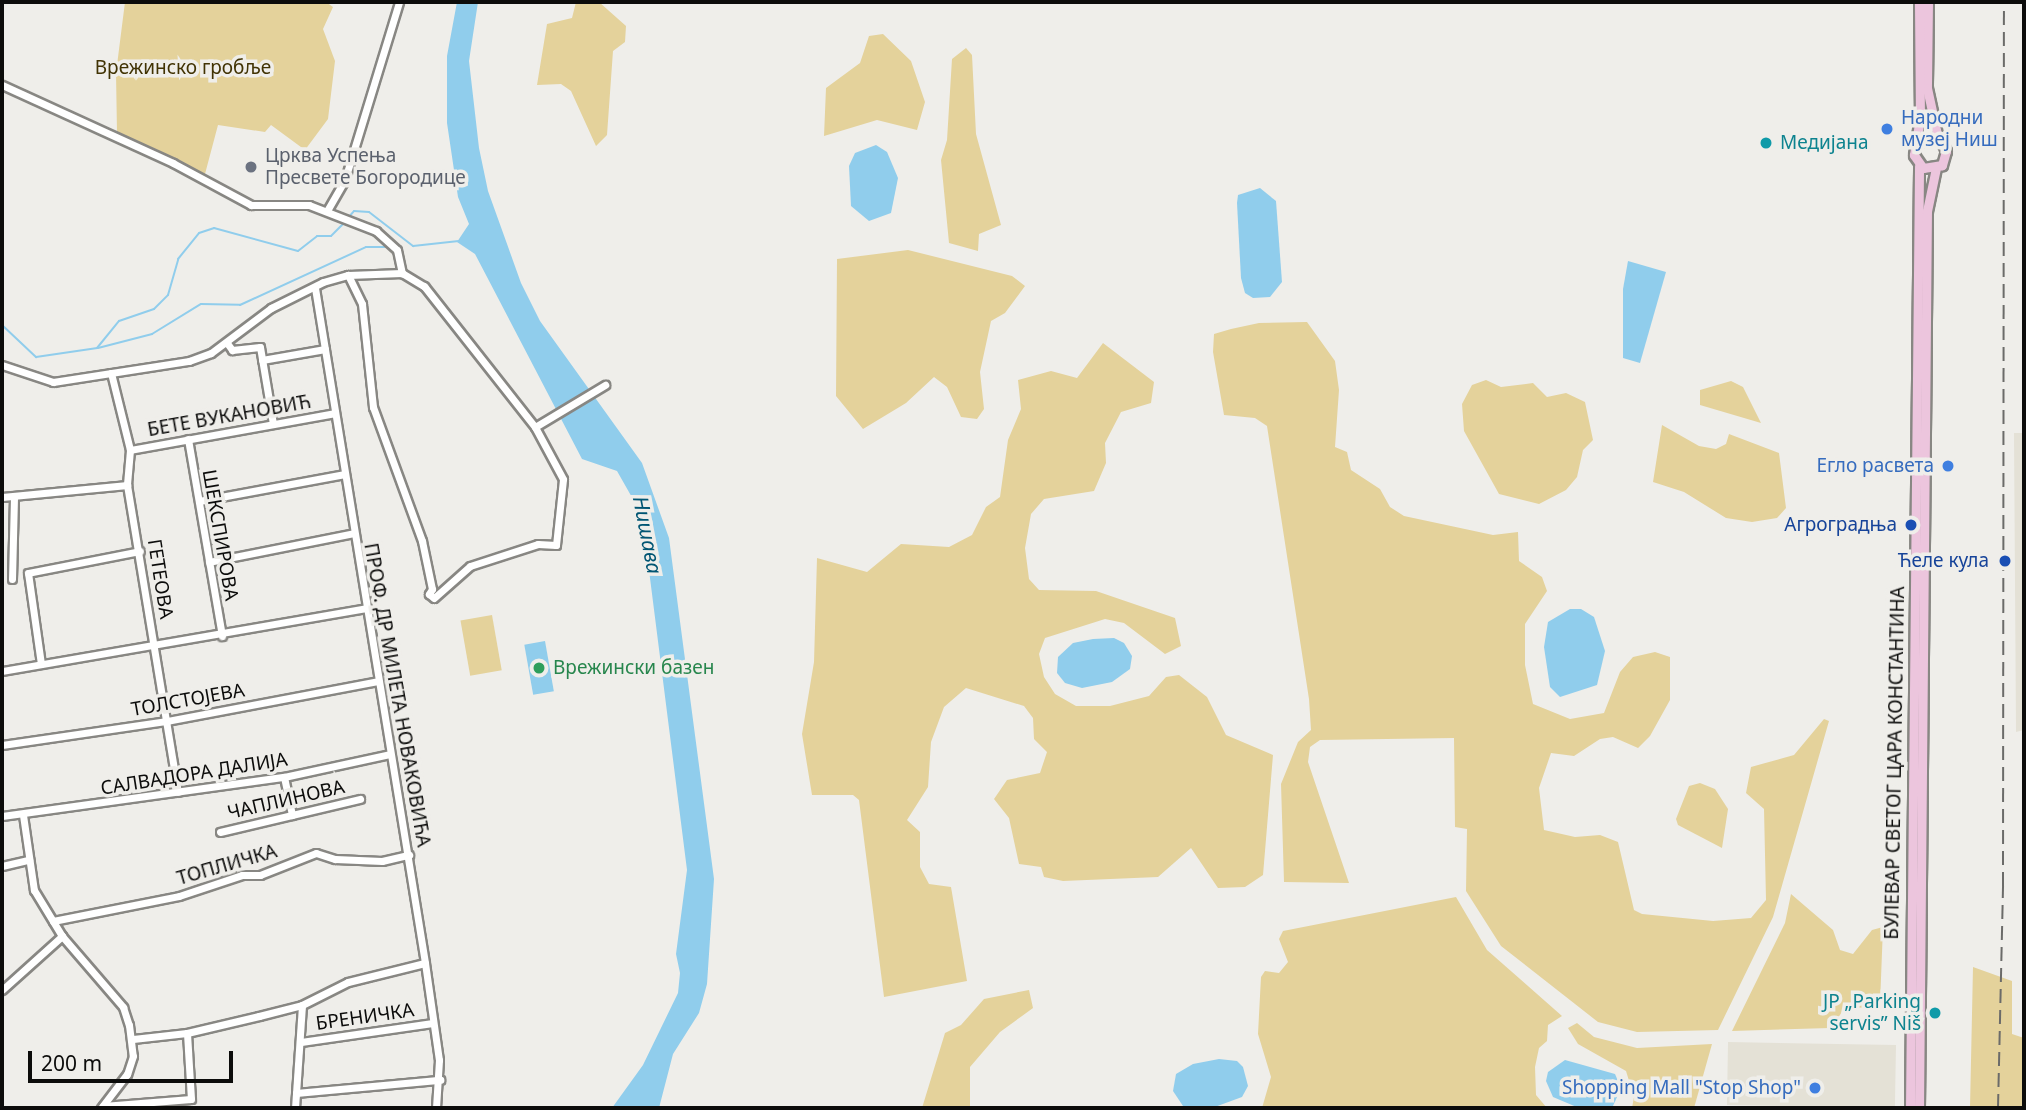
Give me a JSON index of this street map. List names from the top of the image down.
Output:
{
  "streets": {
    "main road": ["БУЛЕВАР СВЕТОГ ЦАРА КОНСТАНТИНА"],
    "street": [
      "БЕТЕ ВУКАНОВИЋ",
      "ШЕКСПИРОВА",
      "ГЕТЕОВА",
      "ПРОФ. ДР МИЛЕТА НОВАКОВИЋА",
      "ТОЛСТОЈЕВА",
      "САЛВАДОРА ДАЛИЈА",
      "ЧАПЛИНОВА",
      "ТОПЛИЧКА",
      "БРЕНИЧКА"
    ]
  },
  "crossings": [
    ["БЕТЕ ВУКАНОВИЋ", "ШЕКСПИРОВА"],
    ["БЕТЕ ВУКАНОВИЋ", "ГЕТЕОВА"],
    ["БЕТЕ ВУКАНОВИЋ", "ПРОФ. ДР МИЛЕТА НОВАКОВИЋА"],
    ["ГЕТЕОВА", "ТОЛСТОЈЕВА"],
    ["ГЕТЕОВА", "САЛВАДОРА ДАЛИЈА"],
    ["ПРОФ. ДР МИЛЕТА НОВАКОВИЋА", "ТОЛСТОЈЕВА"],
    ["ПРОФ. ДР МИЛЕТА НОВАКОВИЋА", "САЛВАДОРА ДАЛИЈА"],
    ["ПРОФ. ДР МИЛЕТА НОВАКОВИЋА", "ТОПЛИЧКА"],
    ["ПРОФ. ДР МИЛЕТА НОВАКОВИЋА", "БРЕНИЧКА"]
  ],
  "water": ["Нишава"],
  "parks": ["Врежинско гробље"],
  "places": [
    "Народни музеј Ниш",
    "Медијана",
    "Црква Успења Пресвете Богородице",
    "Егло расвета",
    "Агроградња",
    "Ћеле кула",
    "Врежински базен",
    "JP „Parking servis” Niš",
    "Shopping Mall \"Stop Shop\""
  ],
  "scale_bar": "200 m"
}
